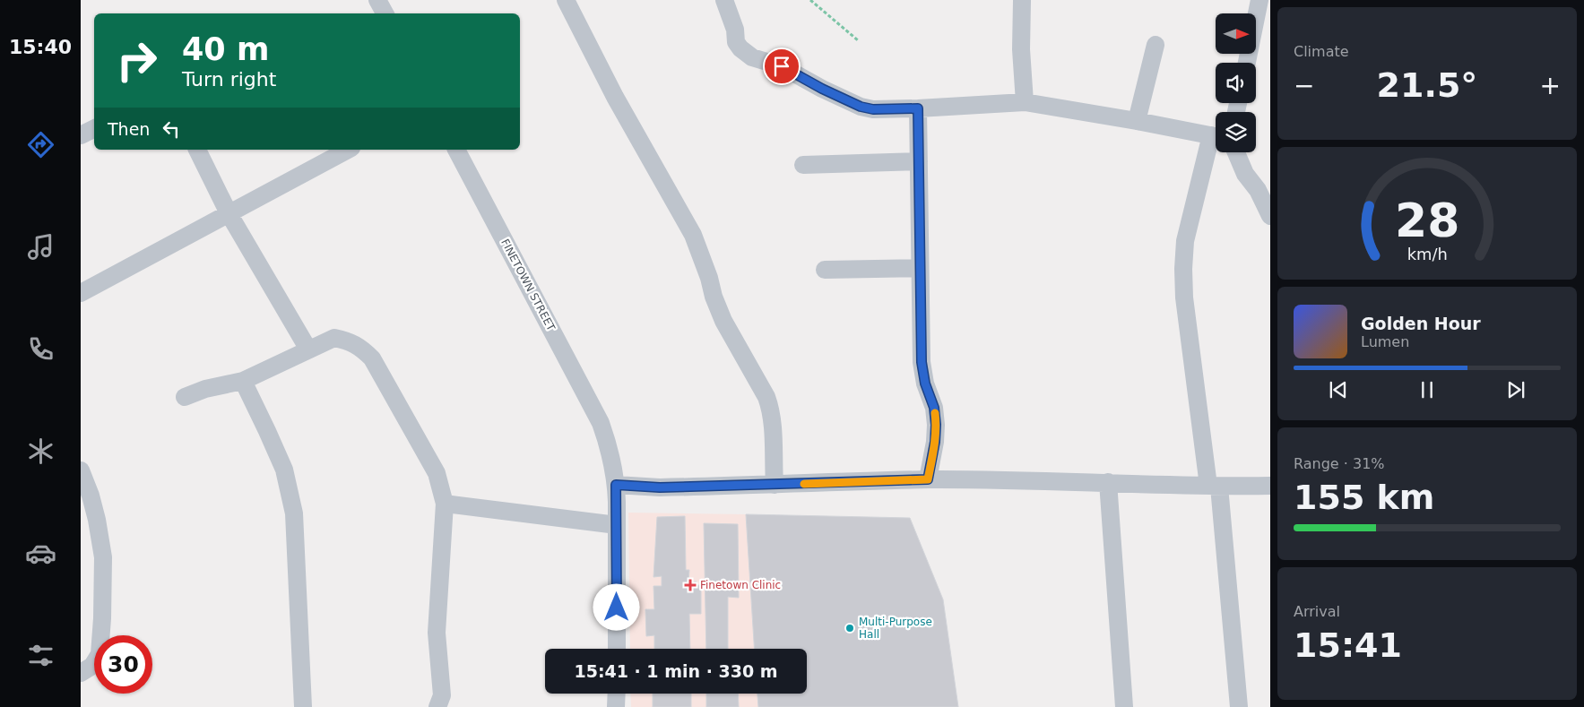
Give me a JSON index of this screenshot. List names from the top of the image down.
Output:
{
  "streets": {
    "street": ["FINETOWN STREET"]
  },
  "places": {
    "health": ["Finetown Clinic"],
    "other": ["Multi-Purpose Hall"]
  },
  "north": "right",
  "page": {
    "tabs": "15:40",
    "tile": [
      "Climate",
      ["Range · 31%", "155 km"],
      ["Arrival", "15:41"]
    ],
    "turn": ["40 m", "Turn right"],
    "heat": ["−", "21.5°", "+"],
    "then": "Then",
    "song": ["Golden Hour", "Lumen"],
    "limit": "30",
    "trip": "15:41 · 1 min · 330 m",
    "gauge": ["28", "km/h"]
  }
}
